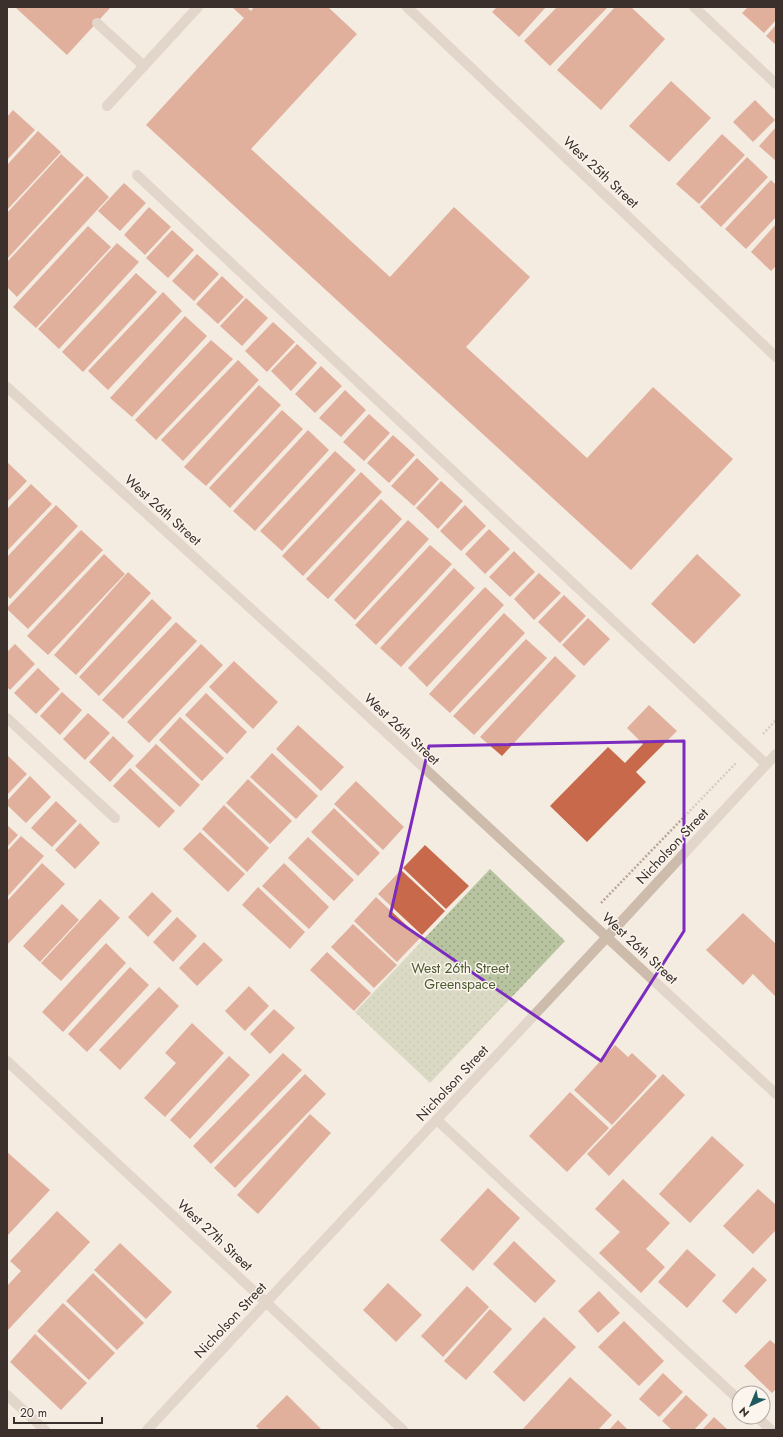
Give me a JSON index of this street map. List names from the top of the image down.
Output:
{
  "streets": {
    "street": [
      "West 25th Street",
      "West 26th Street",
      "Nicholson Street",
      "West 27th Street"
    ]
  },
  "crossings": [
    ["West 26th Street", "Nicholson Street"],
    ["Nicholson Street", "West 27th Street"]
  ],
  "parks": ["West 26th Street Greenspace"],
  "scale_bar": "20 m",
  "north": "bottom left"
}
